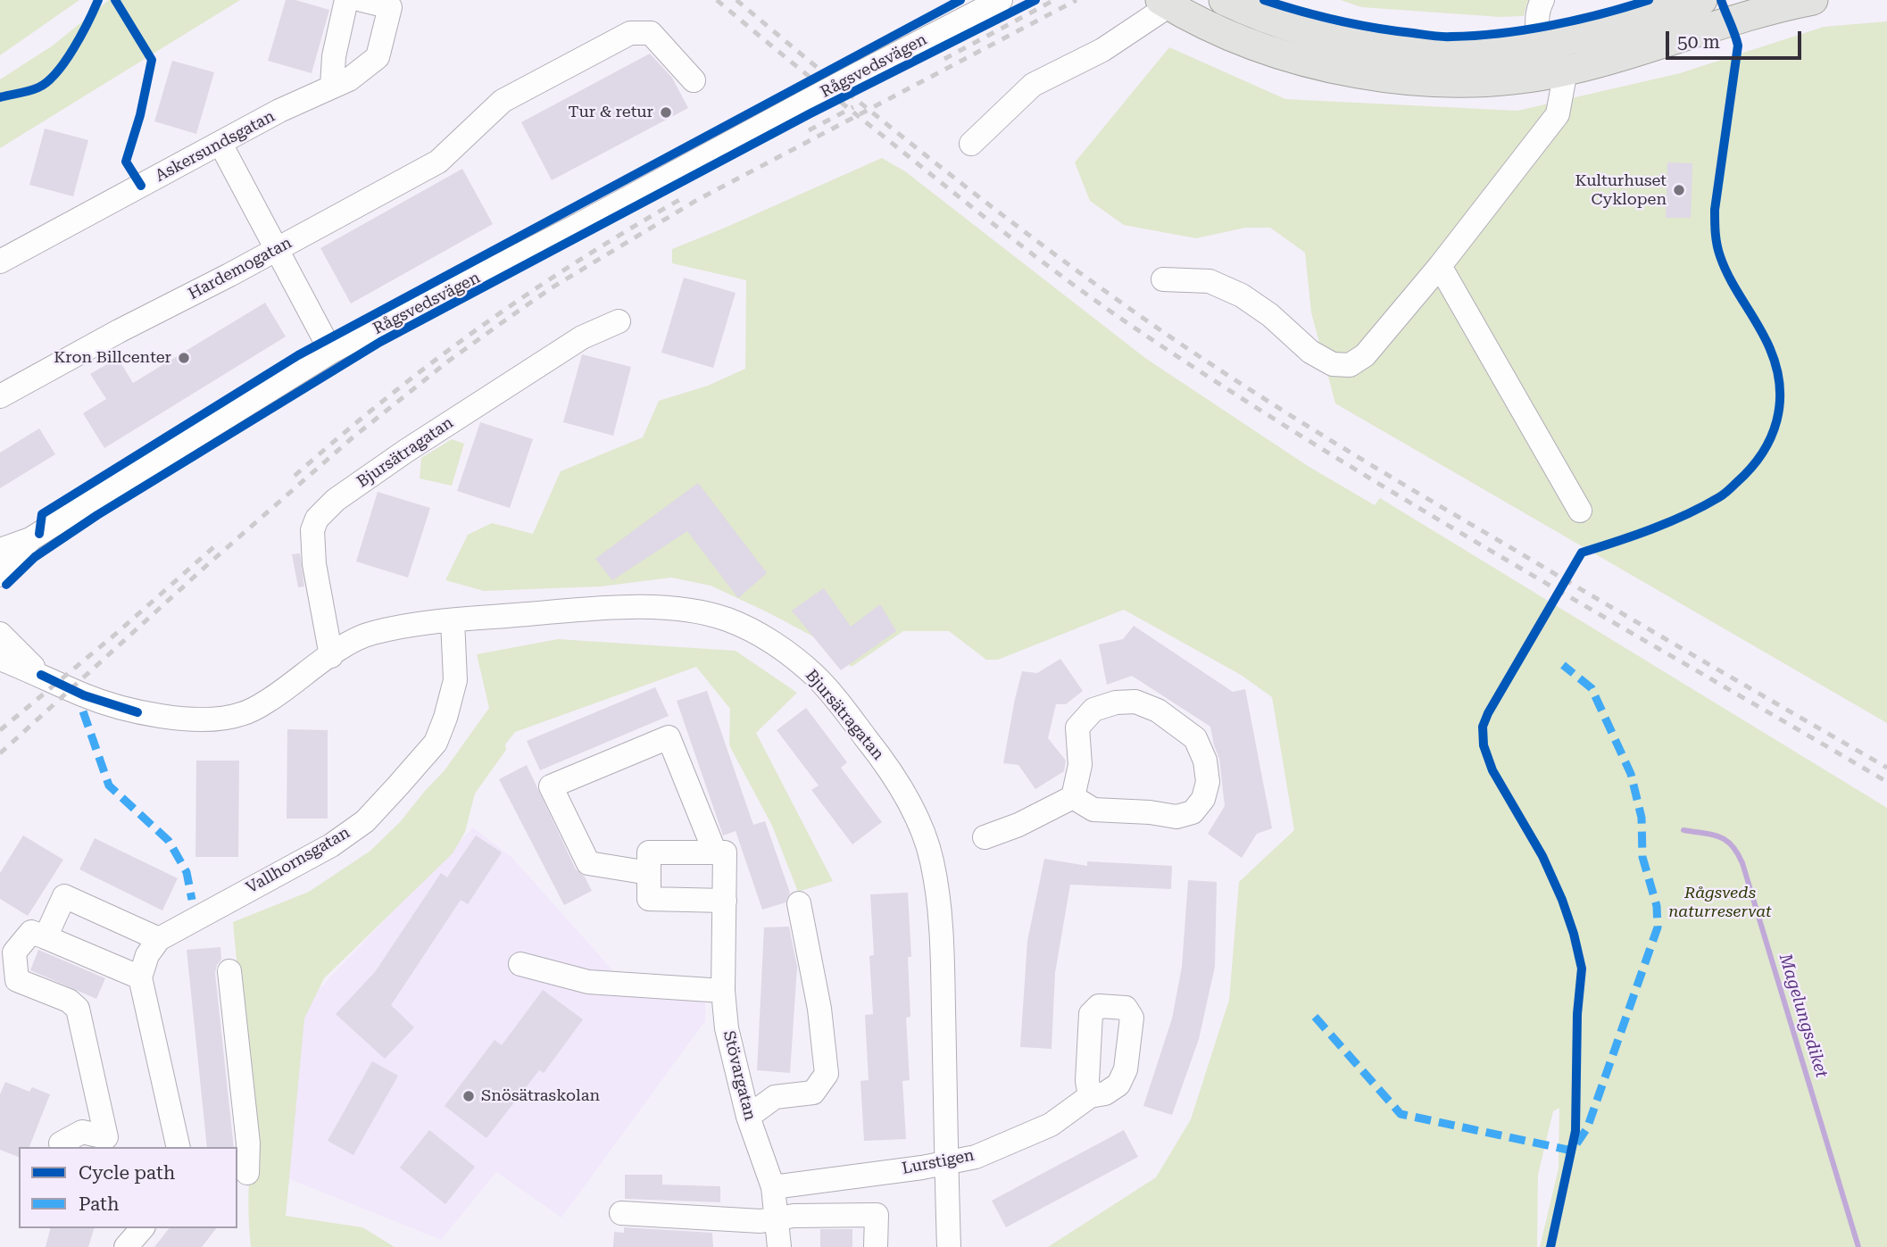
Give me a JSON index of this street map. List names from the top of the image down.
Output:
{
  "streets": {
    "street": [
      "Rågsvedsvägen",
      "Askersundsgatan",
      "Hardemogatan",
      "Bjursätragatan",
      "Vallhornsgatan",
      "Stövargatan",
      "Lurstigen"
    ]
  },
  "crossings": [
    ["Bjursätragatan", "Vallhornsgatan"],
    ["Bjursätragatan", "Lurstigen"],
    ["Stövargatan", "Lurstigen"]
  ],
  "water": ["Magelungsdiket"],
  "parks": ["Rågsveds naturreservat"],
  "places": [
    "Tur & retur",
    "Kulturhuset Cyklopen",
    "Kron Billcenter",
    "Snösätraskolan"
  ],
  "legend": ["Cycle path", "Path"],
  "scale_bar": "50 m"
}
